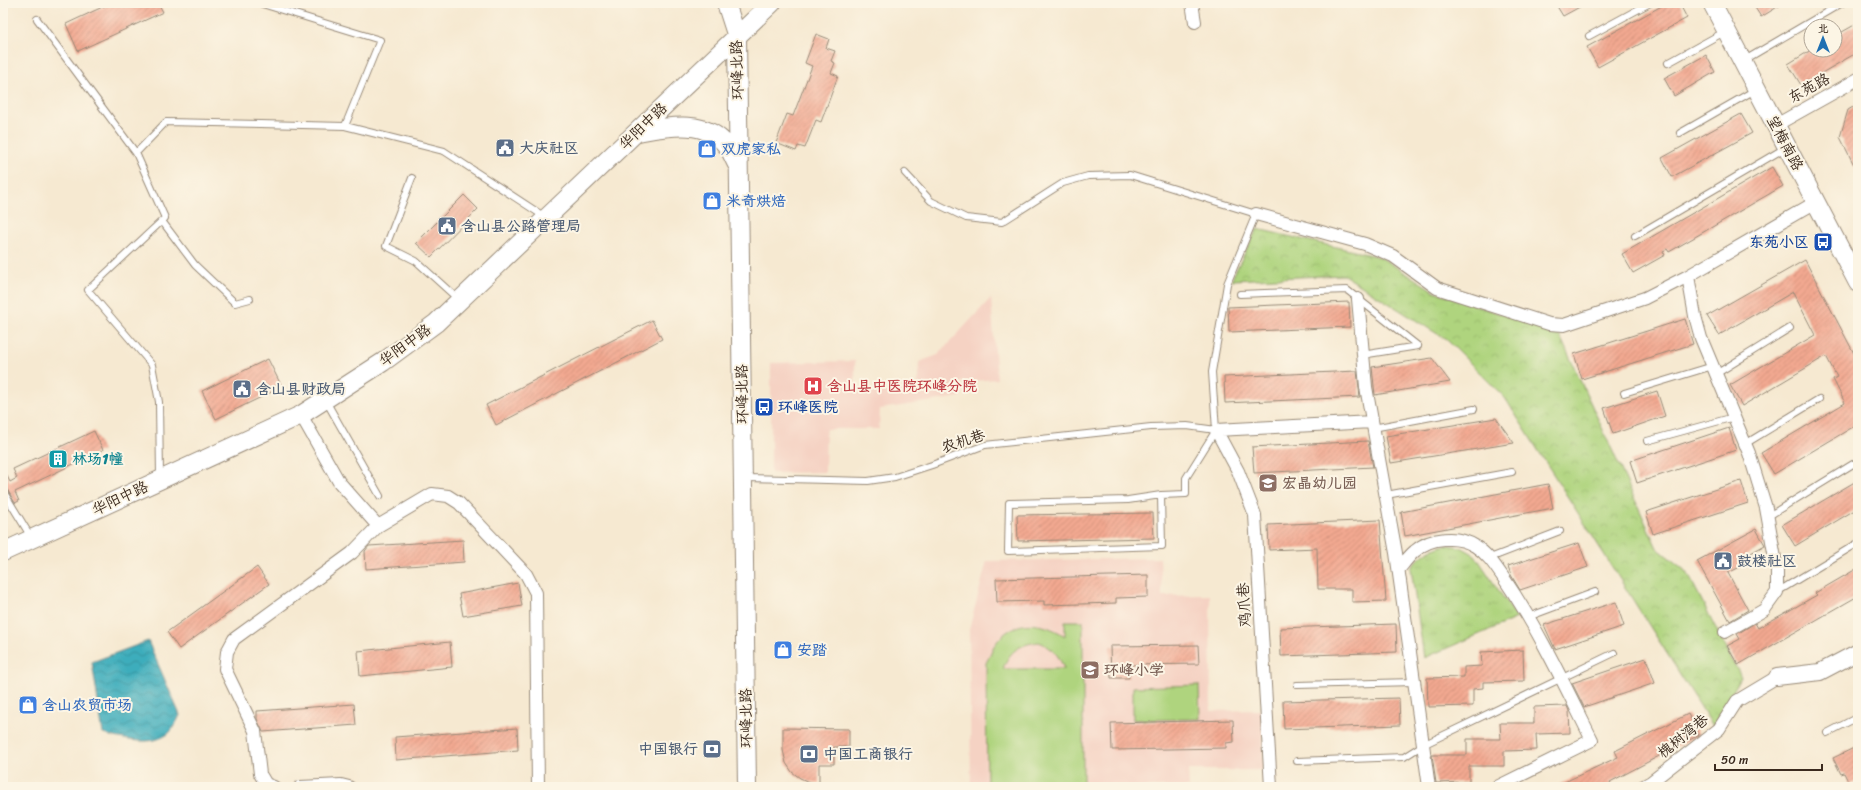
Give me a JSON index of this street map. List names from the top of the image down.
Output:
{
  "streets": {
    "main road": ["环峰北路", "华阳中路", "望梅南路"],
    "street": ["东苑路", "鸡爪巷", "槐树湾巷"],
    "lane": ["农机巷"]
  },
  "crossings": [
    ["环峰北路", "华阳中路"],
    ["环峰北路", "农机巷"],
    ["东苑路", "望梅南路"],
    ["农机巷", "鸡爪巷"]
  ],
  "places": {
    "public building": [
      "大庆社区",
      "含山县公路管理局",
      "含山县财政局",
      "鼓楼社区"
    ],
    "shop": [
      "双虎家私",
      "米奇烘焙",
      "安踏",
      "含山农贸市场"
    ],
    "bus stop": ["东苑小区", "环峰医院"],
    "hospital": ["含山县中医院环峰分院"],
    "building": ["林场1幢"],
    "school or university": ["宏晶幼儿园", "环峰小学"],
    "bank": ["中国银行", "中国工商银行"]
  },
  "scale_bar": "50 m",
  "north": "top"
}
